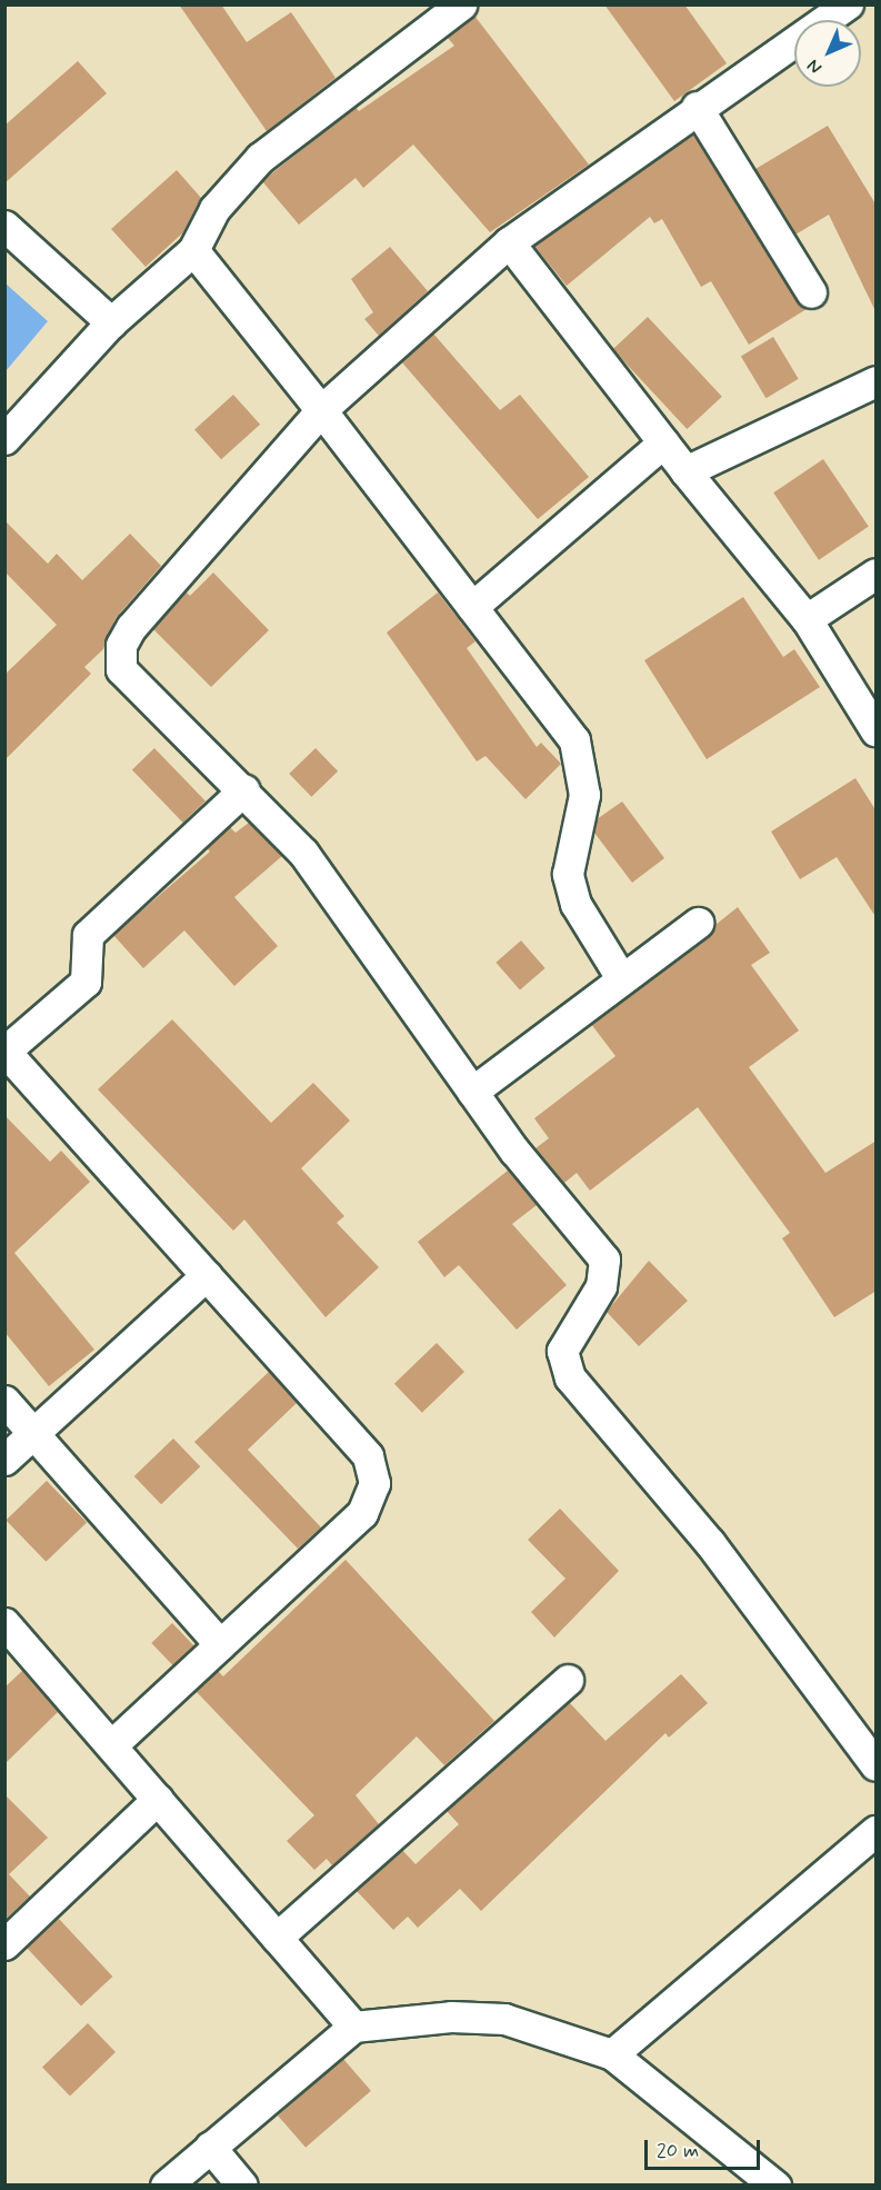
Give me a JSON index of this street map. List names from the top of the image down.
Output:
{
  "scale_bar": "20 m",
  "north": "bottom left"
}
